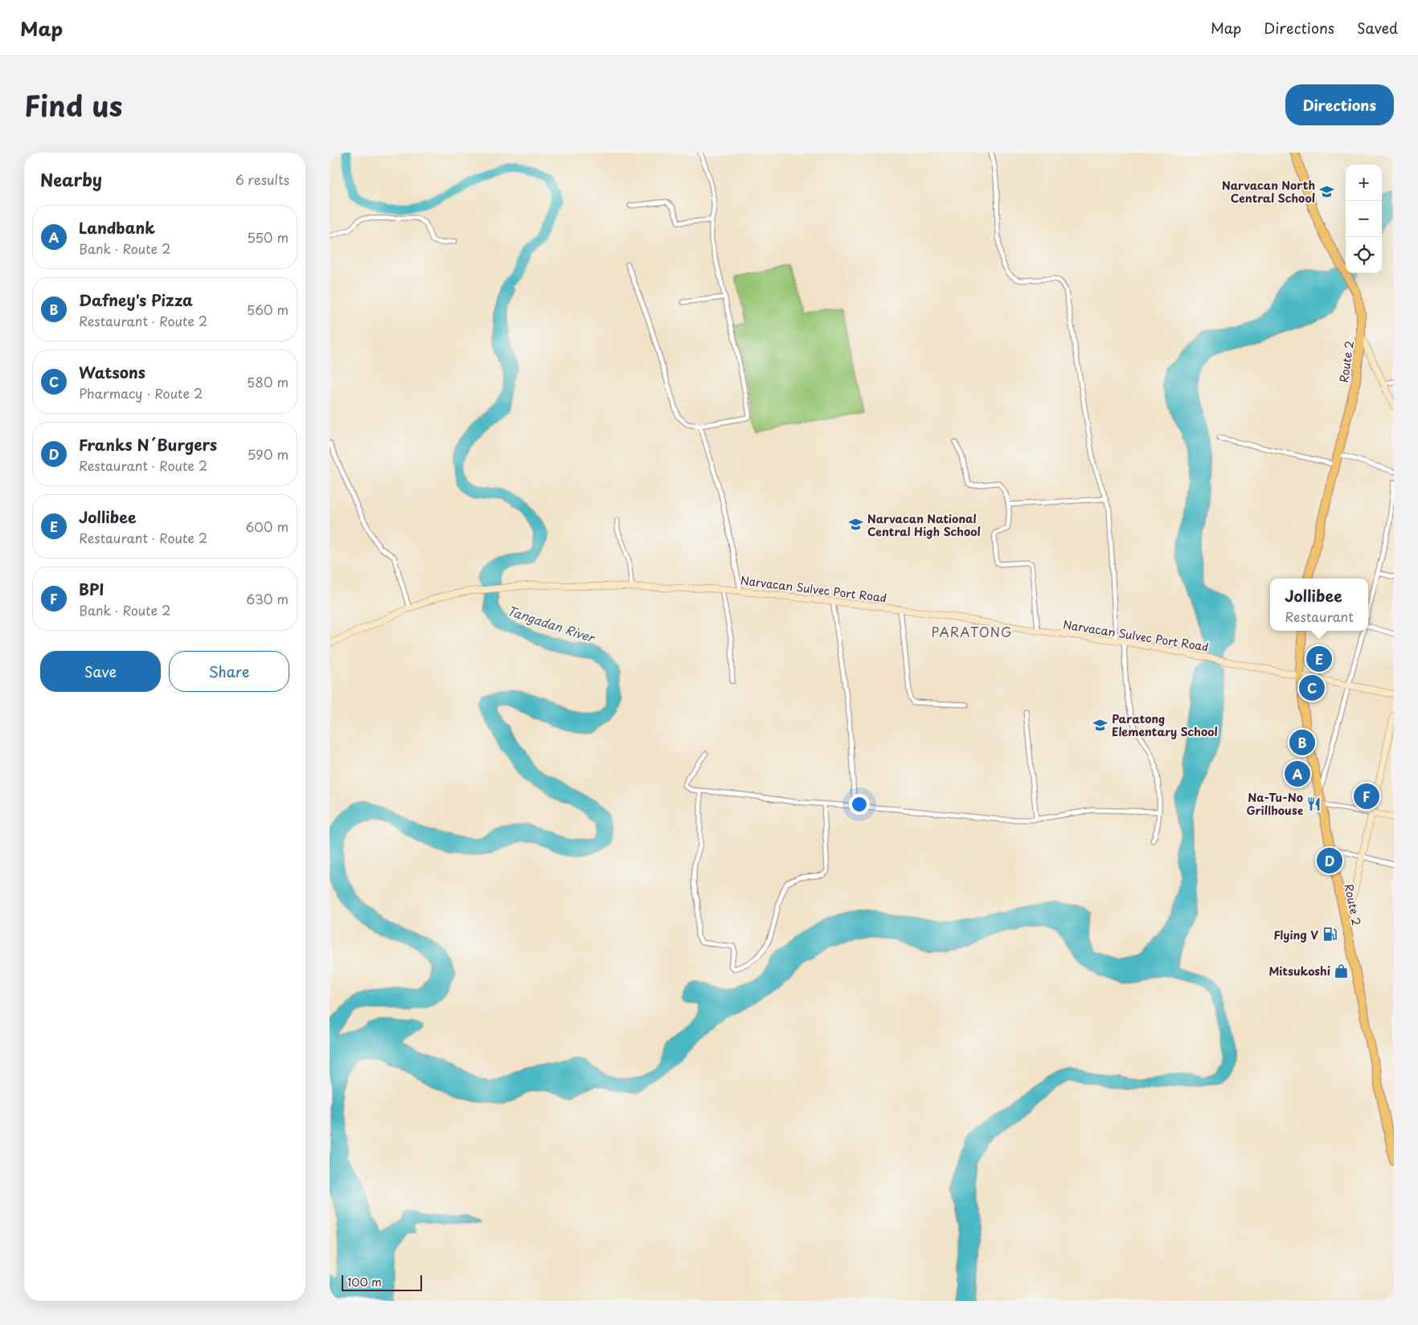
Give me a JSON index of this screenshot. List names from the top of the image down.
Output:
{
  "streets": {
    "highway": ["Route 2"],
    "street": ["Narvacan Sulvec Port Road"]
  },
  "crossings": [
    ["Route 2", "Narvacan Sulvec Port Road"]
  ],
  "districts": ["PARATONG"],
  "water": ["Tangadan River"],
  "places": {
    "school or university": ["Narvacan North Central School", "Narvacan National Central High School", "Paratong Elementary School"],
    "restaurant": ["Na-Tu-No Grillhouse"],
    "fuel station": ["Flying V"],
    "shop": ["Mitsukoshi"]
  },
  "scale_bar": "100 m",
  "page": {
    "header": "Map",
    "nav": ["Map", "Directions", "Saved"],
    "title": "Find us",
    "buttons": [
      "Directions",
      ["Save", "Share"]
    ],
    "heading": ["Nearby", "6 results"],
    "map_buttons": ["+", "−"],
    "list": [
      {
        "mark": "A",
        "name": "Landbank",
        "note": "Bank · Route 2",
        "value": "550 m"
      },
      {
        "mark": "B",
        "name": "Dafney's Pizza",
        "note": "Restaurant · Route 2",
        "value": "560 m"
      },
      {
        "mark": "C",
        "name": "Watsons",
        "note": "Pharmacy · Route 2",
        "value": "580 m"
      },
      {
        "mark": "D",
        "name": "Franks N´Burgers",
        "note": "Restaurant · Route 2",
        "value": "590 m"
      },
      {
        "mark": "E",
        "name": "Jollibee",
        "note": "Restaurant · Route 2",
        "value": "600 m"
      },
      {
        "mark": "F",
        "name": "BPI",
        "note": "Bank · Route 2",
        "value": "630 m"
      }
    ],
    "popup": ["Jollibee", "Restaurant"],
    "pins": [
      "E",
      "C",
      "B",
      "A",
      "F",
      "D"
    ],
    "scale": "100 m"
  }
}
